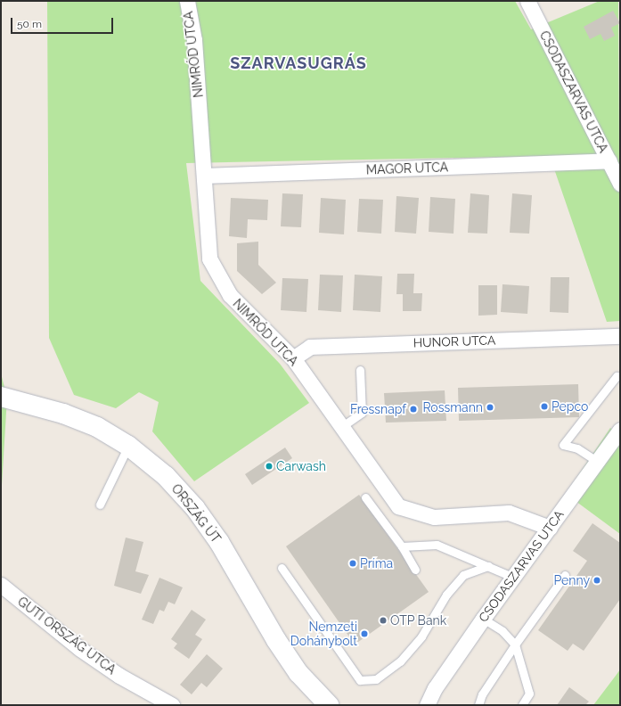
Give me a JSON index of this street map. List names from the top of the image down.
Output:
{
  "streets": {
    "main road": ["ORSZÁG ÚT"],
    "street": [
      "NIMRÓD UTCA",
      "CSODASZARVAS UTCA",
      "MAGOR UTCA",
      "HUNOR UTCA",
      "GUTI ORSZÁG UTCA"
    ]
  },
  "crossings": [
    ["NIMRÓD UTCA", "CSODASZARVAS UTCA"],
    ["NIMRÓD UTCA", "MAGOR UTCA"],
    ["NIMRÓD UTCA", "HUNOR UTCA"],
    ["CSODASZARVAS UTCA", "MAGOR UTCA"]
  ],
  "districts": ["SZARVASUGRÁS"],
  "places": [
    "Pepco",
    "Rossmann",
    "Fressnapf",
    "Carwash",
    "Príma",
    "Penny",
    "OTP Bank",
    "Nemzeti Dohánybolt"
  ],
  "scale_bar": "50 m"
}
